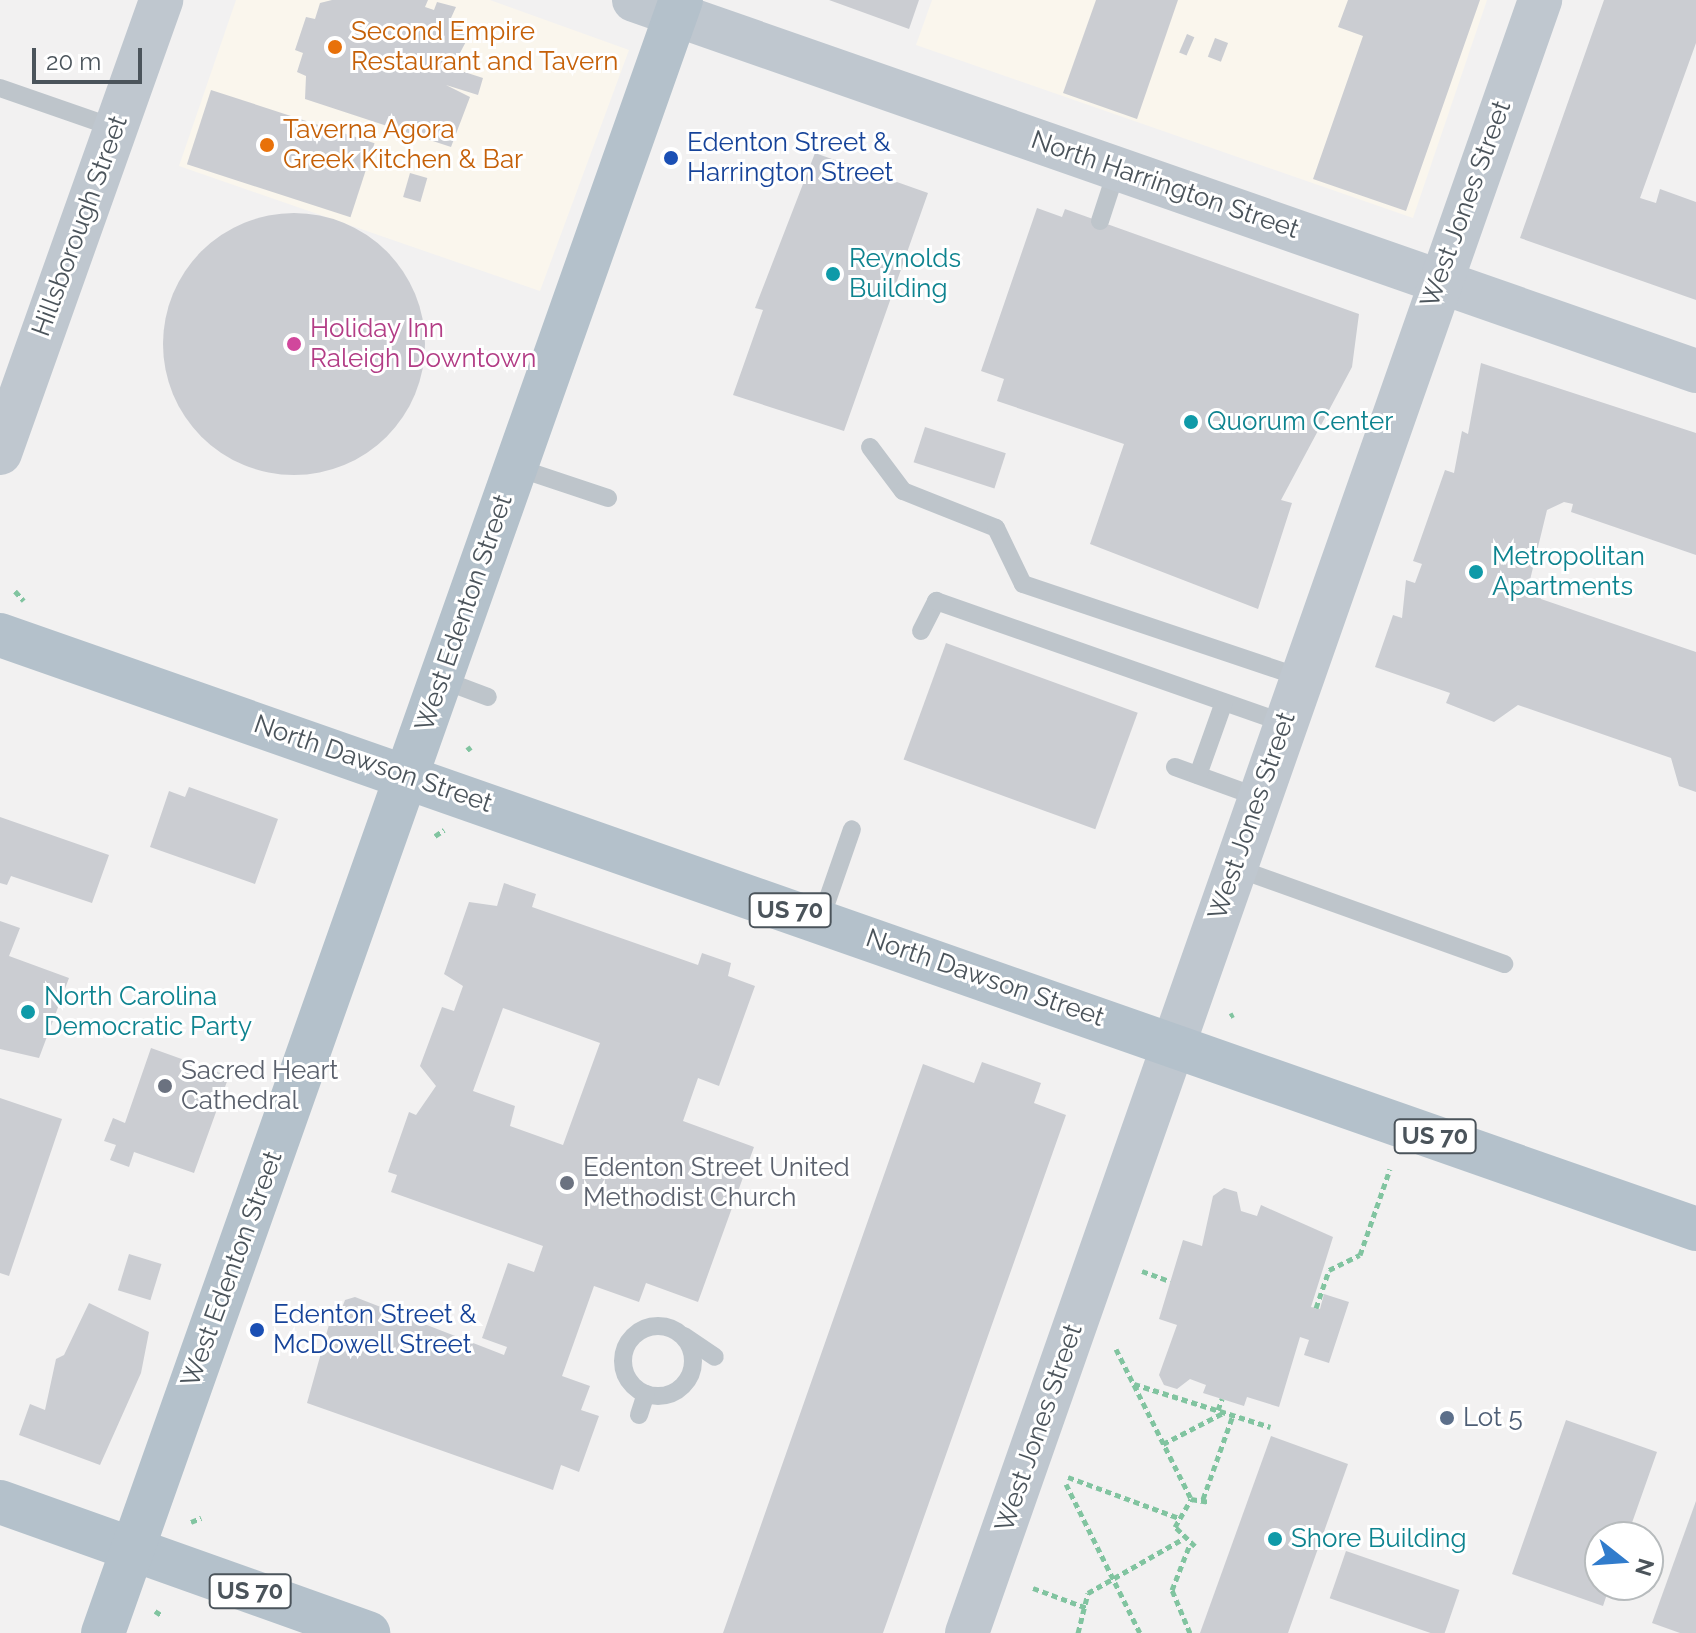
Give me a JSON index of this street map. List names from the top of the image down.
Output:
{
  "streets": {
    "main road": ["West Edenton Street", "North Dawson Street", "US 70"],
    "street": ["North Harrington Street", "West Jones Street", "Hillsborough Street"]
  },
  "crossings": [
    ["North Harrington Street", "West Jones Street"],
    ["North Harrington Street", "West Edenton Street"],
    ["West Jones Street", "North Dawson Street"],
    ["West Edenton Street", "North Dawson Street"],
    ["West Edenton Street", "US 70"]
  ],
  "places": [
    "Second Empire Restaurant and Tavern",
    "Taverna Agora Greek Kitchen & Bar",
    "Edenton Street & Harrington Street",
    "Reynolds Building",
    "Holiday Inn Raleigh Downtown",
    "Quorum Center",
    "Metropolitan Apartments",
    "North Carolina Democratic Party",
    "Sacred Heart Cathedral",
    "Edenton Street United Methodist Church",
    "Edenton Street & McDowell Street",
    "Lot 5",
    "Shore Building"
  ],
  "scale_bar": "20 m",
  "north": "right"
}
